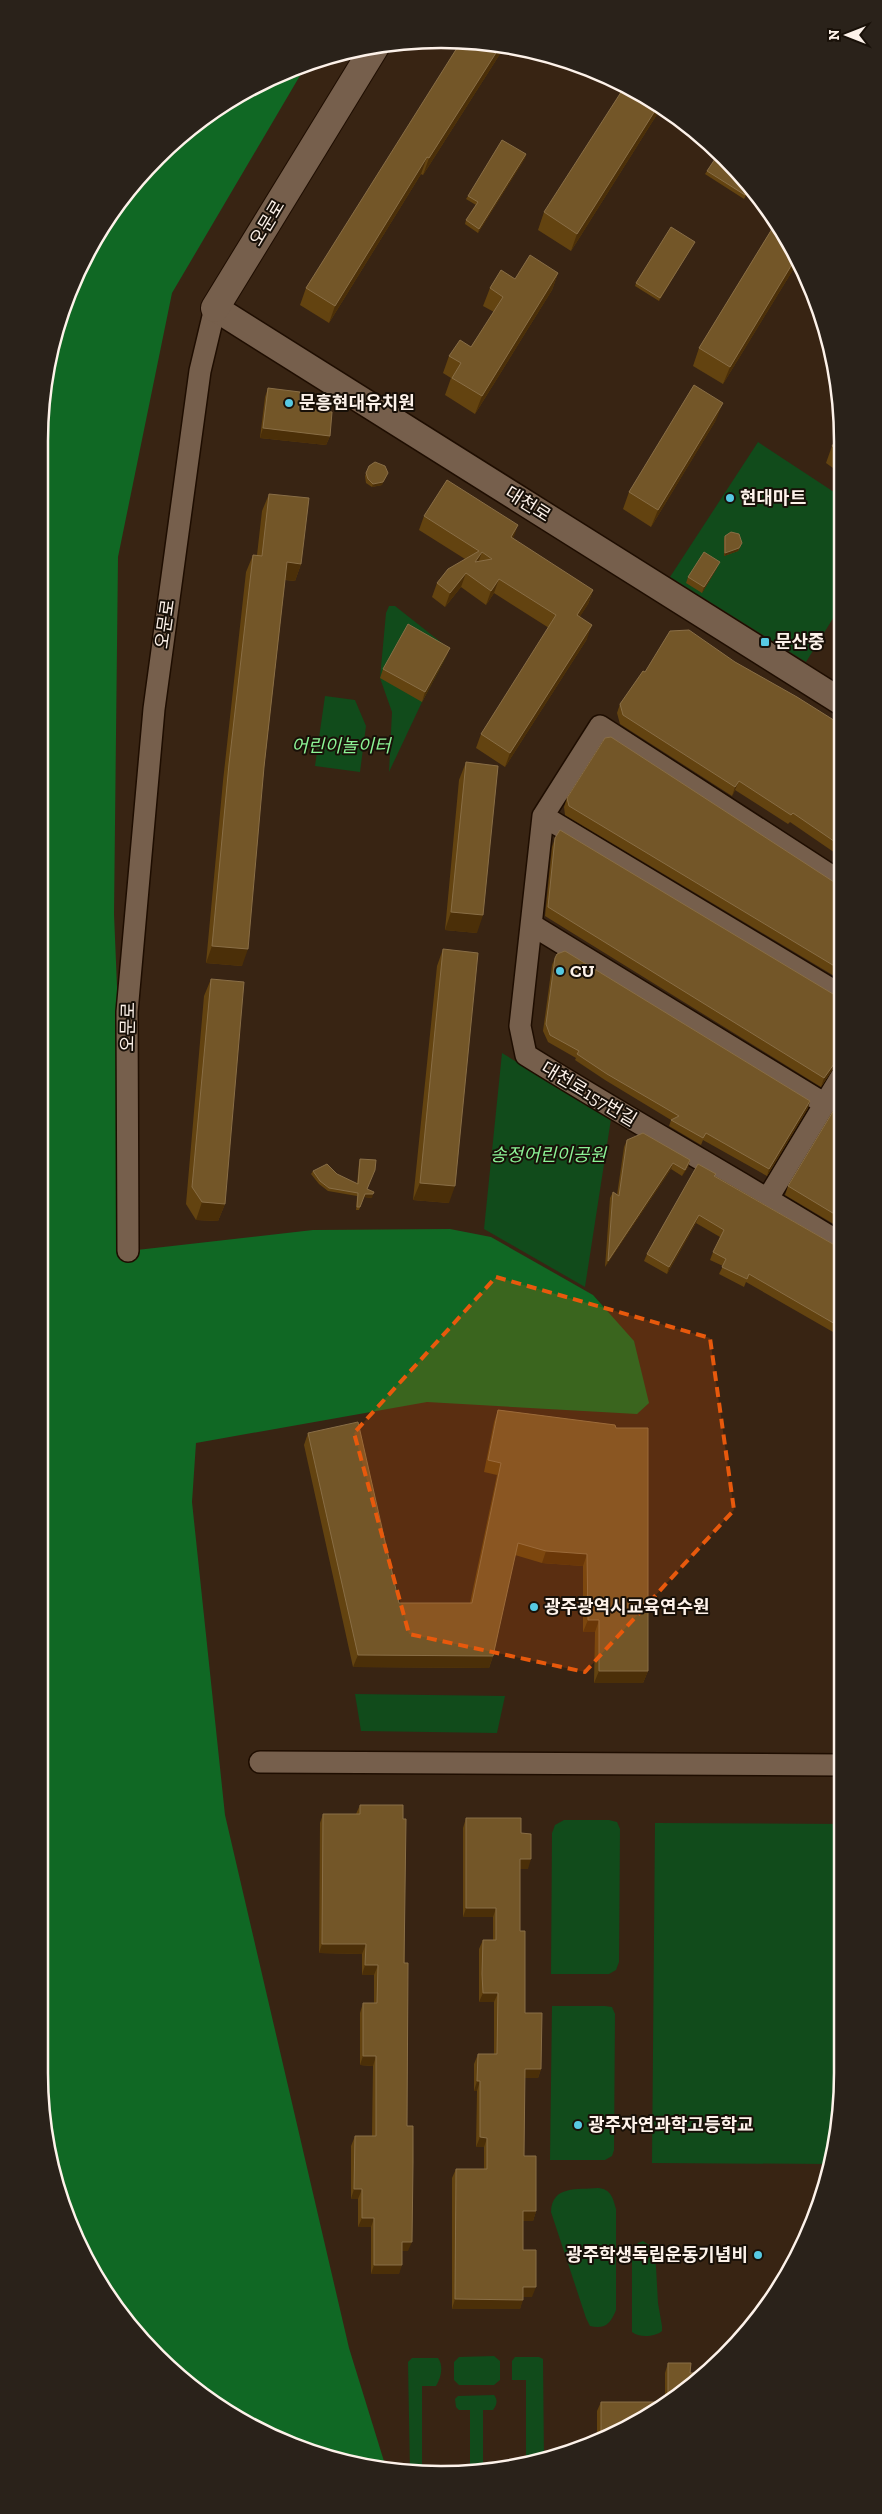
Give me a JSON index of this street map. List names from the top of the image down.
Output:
{
  "streets": {
    "main road": ["오문로"],
    "street": ["대천로", "대천로157번길"]
  },
  "crossings": [
    ["오문로", "대천로"]
  ],
  "parks": ["어린이놀이터", "송정어린이공원"],
  "places": {
    "other": [
      "문흥현대유치원",
      "현대마트",
      "CU",
      "광주광역시교육연수원",
      "광주자연과학고등학교",
      "광주학생독립운동기념비"
    ],
    "transit": ["문산중"]
  },
  "north": "left"
}
